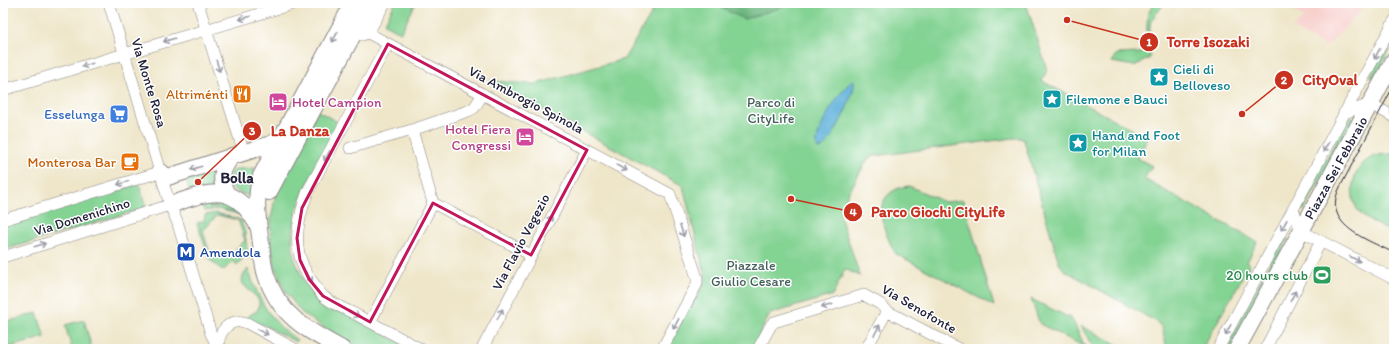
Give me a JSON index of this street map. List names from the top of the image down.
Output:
{
  "streets": {
    "main road": ["Piazza Sei Febbraio"],
    "street": [
      "Via Monte Rosa",
      "Via Ambrogio Spinola",
      "Via Domenichino",
      "Via Flavio Vegezio",
      "Via Senofonte"
    ]
  },
  "crossings": [
    ["Via Monte Rosa", "Via Domenichino"],
    ["Via Ambrogio Spinola", "Via Flavio Vegezio"]
  ],
  "one_way": [
    "Via Ambrogio Spinola",
    "Piazza Sei Febbraio",
    "Via Flavio Vegezio",
    "Via Senofonte"
  ],
  "districts": ["Bolla"],
  "parks": ["Parco di CityLife", "Piazzale Giulio Cesare"],
  "places": {
    "other": [
      "Torre Isozaki",
      "CityOval",
      "La Danza",
      "Parco Giochi CityLife"
    ],
    "place": ["Cieli di Belloveso", "Filemone e Bauci", "Hand and Foot for Milan"],
    "restaurant": ["Altriménti"],
    "hotel": ["Hotel Campion", "Hotel Fiera Congressi"],
    "supermarket": ["Esselunga"],
    "cafe": ["Monterosa Bar"],
    "metro station": ["Amendola"],
    "sports": ["20 hours club"]
  }
}
